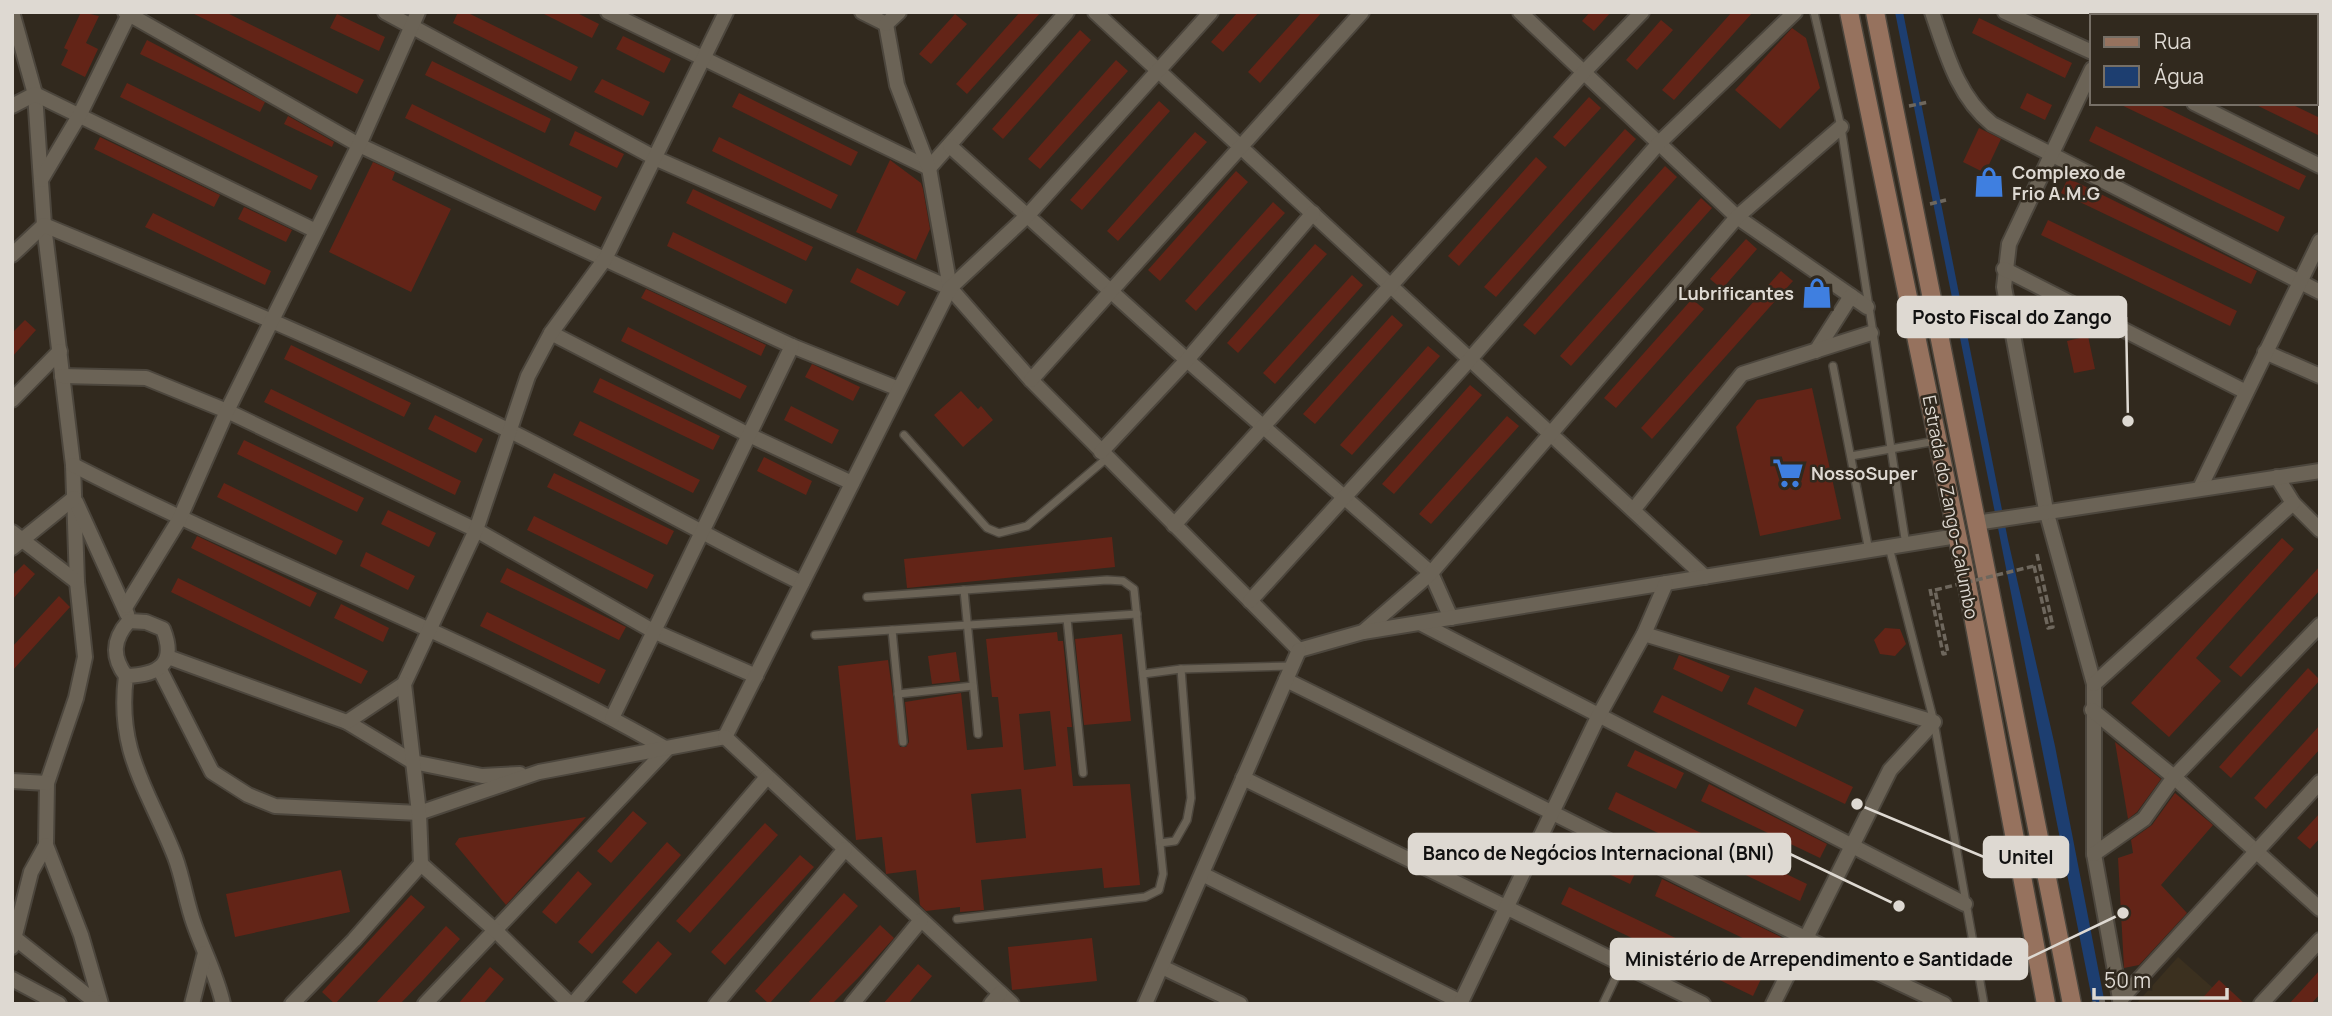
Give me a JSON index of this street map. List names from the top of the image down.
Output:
{
  "streets": {
    "main road": ["Estrada do Zango-Calumbo"]
  },
  "places": {
    "shop": ["Complexo de Frio A.M.G", "Lubrificantes"],
    "other": [
      "Posto Fiscal do Zango",
      "Unitel",
      "Banco de Negócios Internacional (BNI)",
      "Ministério de Arrependimento e Santidade"
    ],
    "supermarket": ["NossoSuper"]
  },
  "legend": ["Rua", "Água"],
  "scale_bar": "50 m"
}
